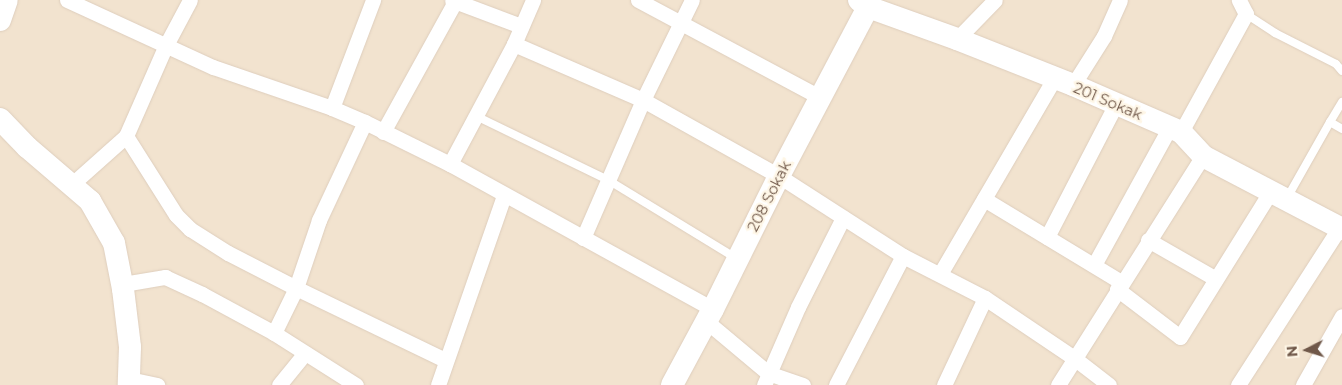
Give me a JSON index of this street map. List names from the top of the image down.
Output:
{
  "streets": {
    "street": ["201 Sokak", "208 Sokak"]
  },
  "crossings": [
    ["201 Sokak", "208 Sokak"]
  ],
  "north": "left"
}
